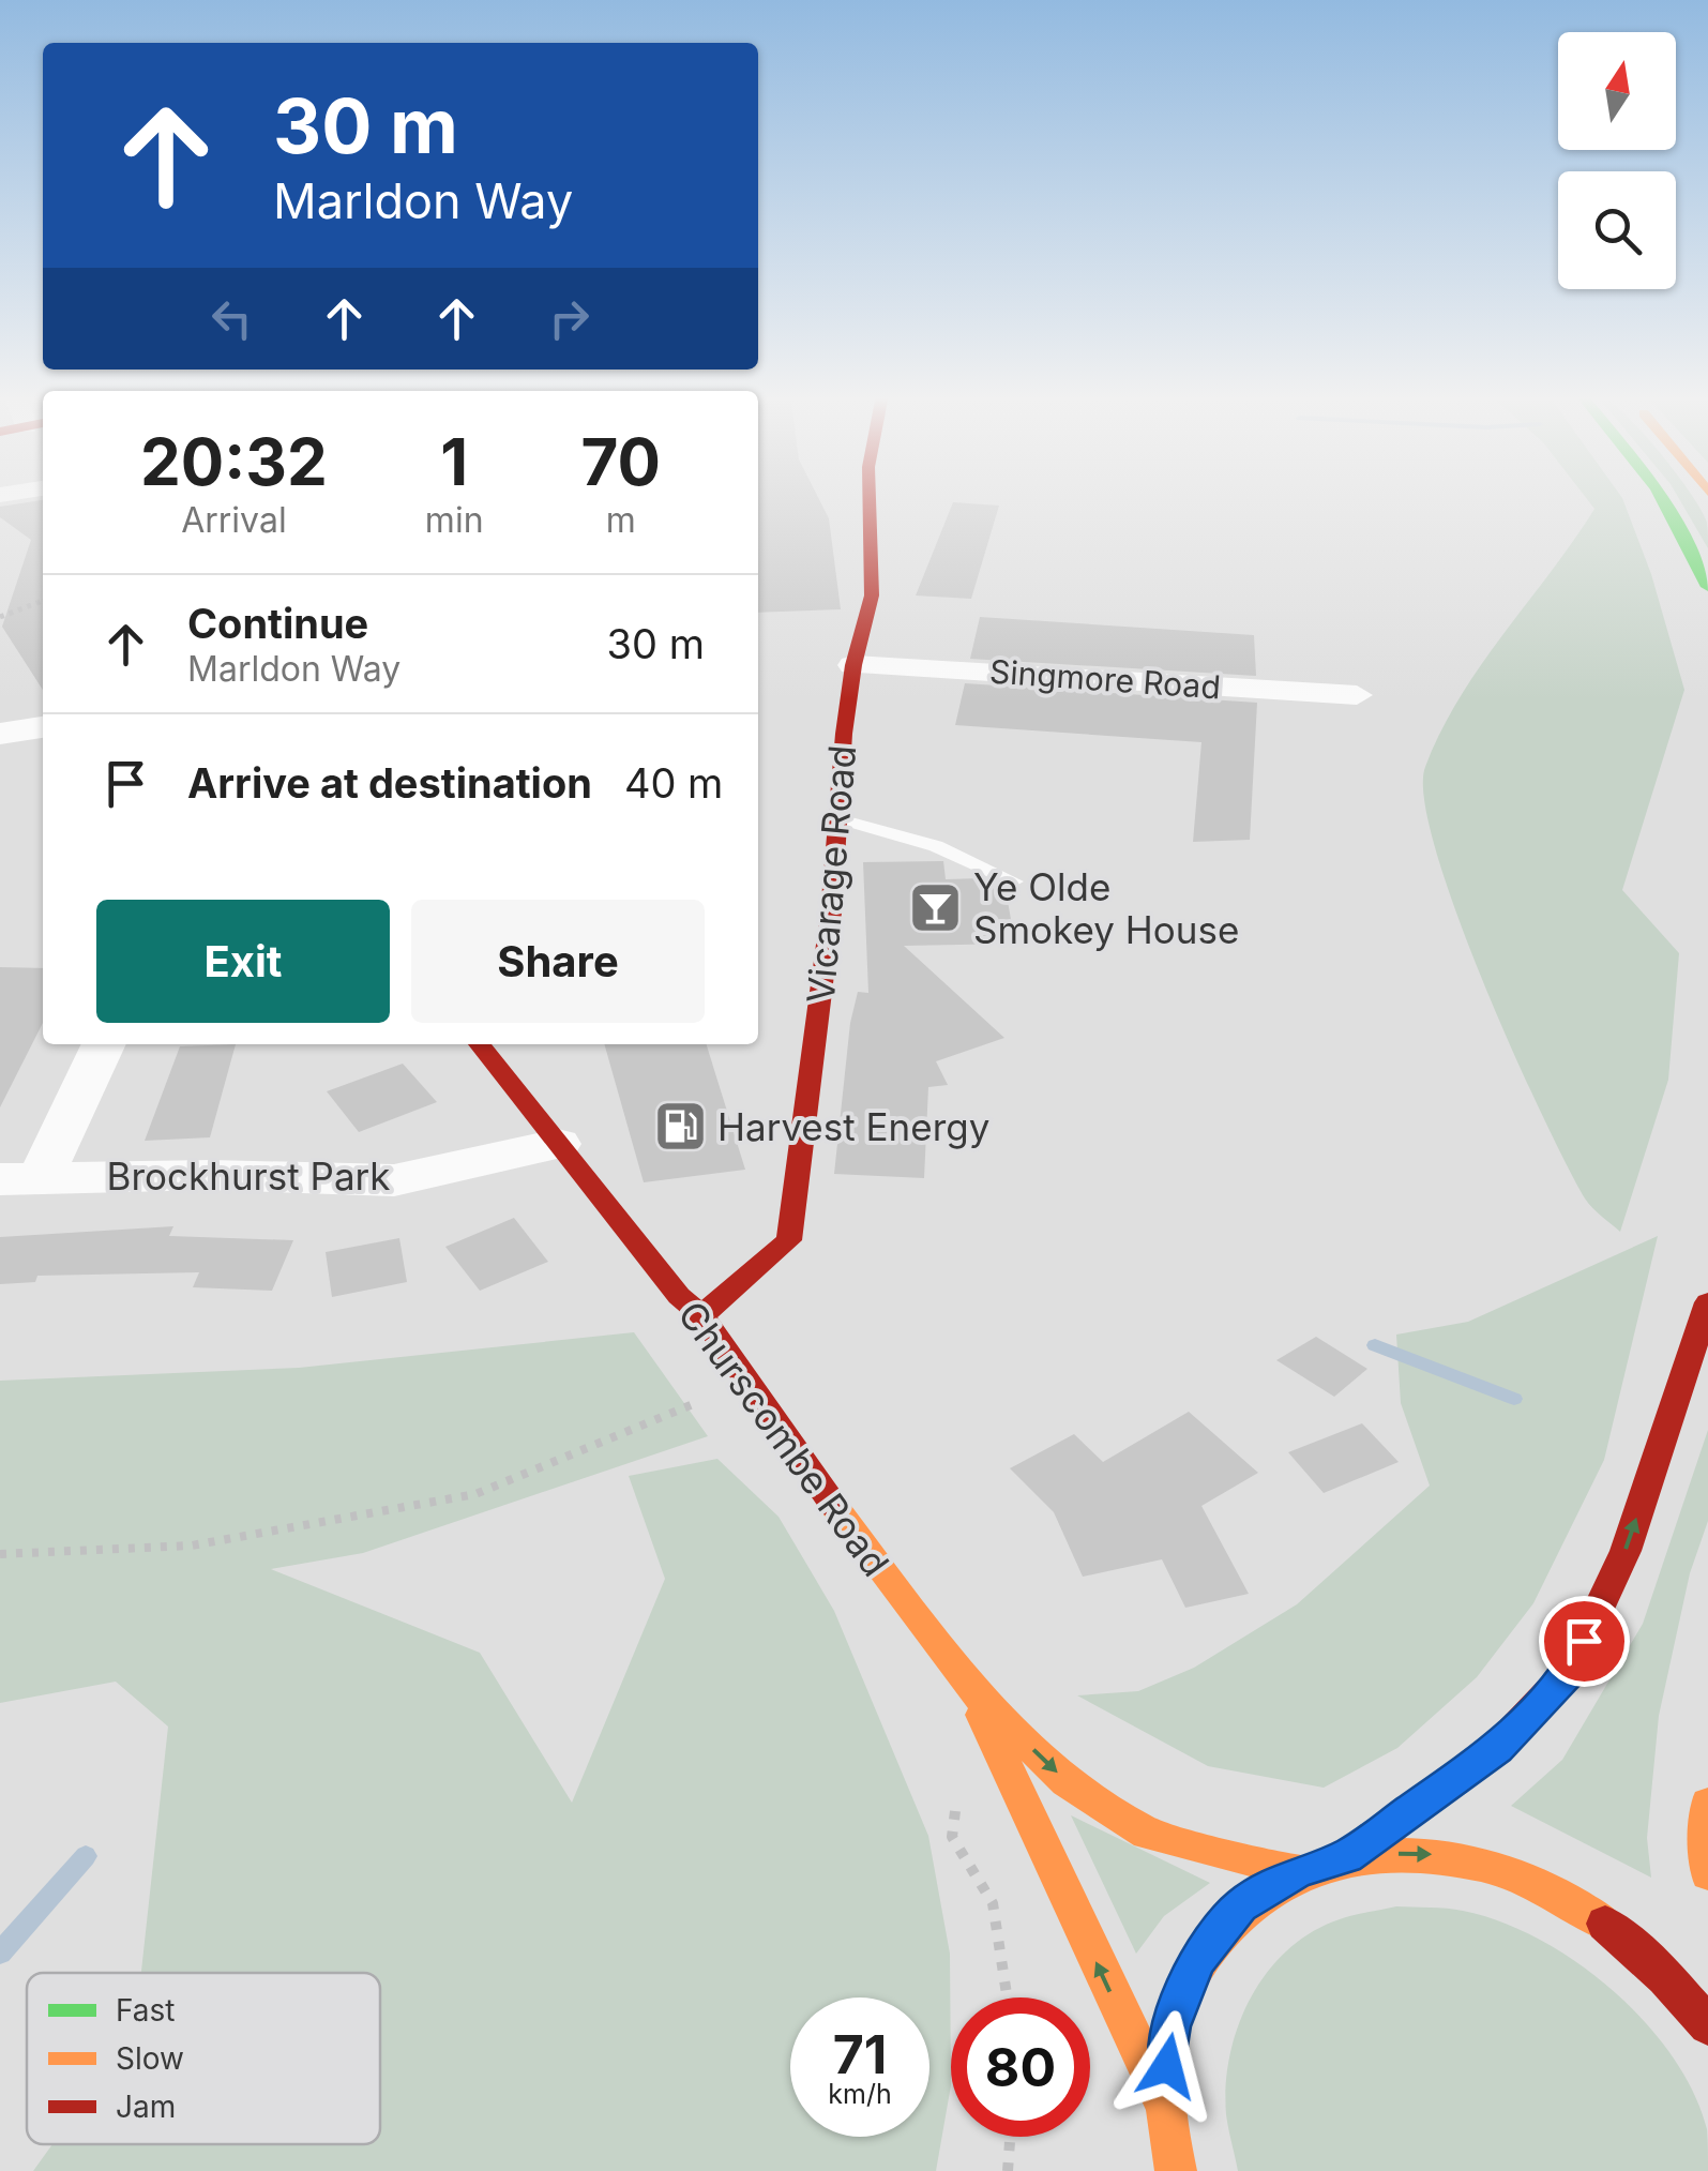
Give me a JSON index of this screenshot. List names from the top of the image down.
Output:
{
  "streets": {
    "main road": ["Vicarage Road", "Churscombe Road"],
    "street": ["Singmore Road", "Brockhurst Park"]
  },
  "crossings": [
    ["Singmore Road", "Vicarage Road"],
    ["Vicarage Road", "Churscombe Road"],
    ["Brockhurst Park", "Churscombe Road"]
  ],
  "places": {
    "bar": ["Ye Olde Smokey House"],
    "fuel station": ["Harvest Energy"]
  },
  "legend": ["Fast", "Slow", "Jam"],
  "north": "top",
  "page": {
    "turn": ["30 m", "Marldon Way"],
    "eta": [
      "20:32",
      "Arrival",
      "1",
      "min",
      "70",
      "m"
    ],
    "list": [
      {
        "name": "Continue",
        "note": "Marldon Way",
        "value": "30 m"
      },
      {
        "name": "Arrive at destination",
        "value": "40 m"
      }
    ],
    "buttons": ["Exit", "Share"],
    "speed": "71 km/h",
    "limit": "80"
  }
}
